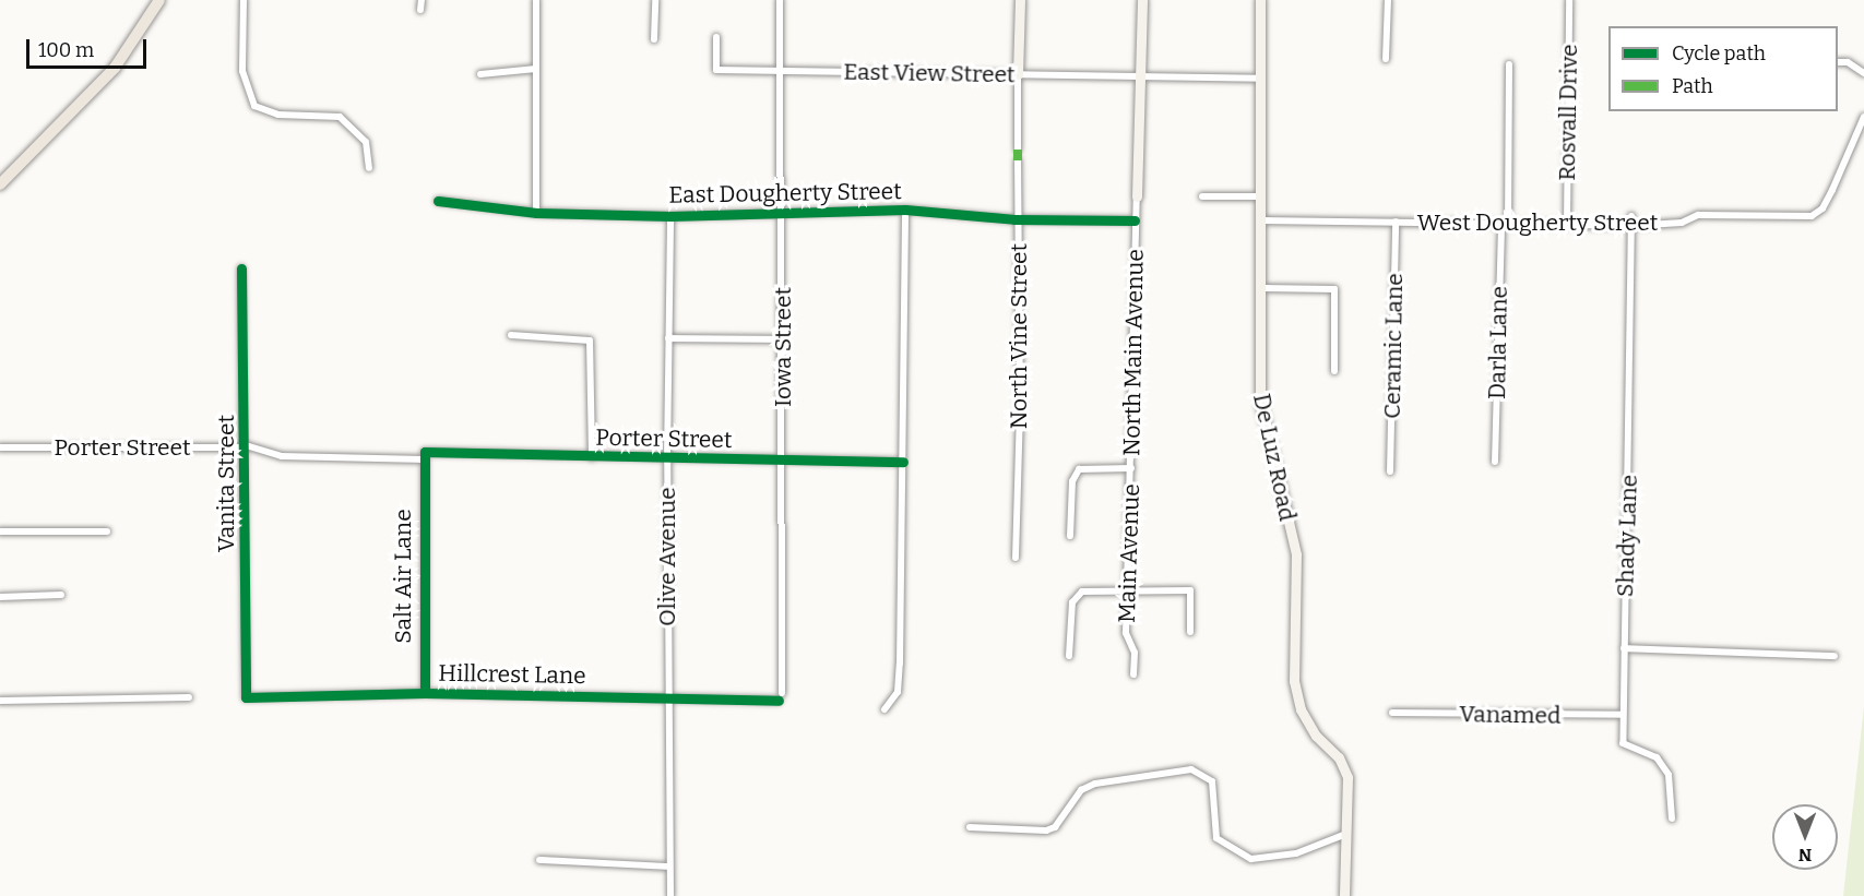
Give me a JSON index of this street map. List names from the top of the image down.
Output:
{
  "streets": {
    "main road": ["North Main Avenue", "De Luz Road"],
    "street": [
      "East View Street",
      "Rosvall Drive",
      "East Dougherty Street",
      "West Dougherty Street",
      "North Vine Street",
      "Darla Lane",
      "Ceramic Lane",
      "Iowa Street",
      "Porter Street",
      "Vanita Street",
      "Shady Lane",
      "Main Avenue",
      "Olive Avenue",
      "Salt Air Lane",
      "Hillcrest Lane",
      "Vanamed"
    ]
  },
  "crossings": [
    ["East View Street", "Iowa Street"],
    ["East View Street", "North Main Avenue"],
    ["East View Street", "De Luz Road"],
    ["Rosvall Drive", "West Dougherty Street"],
    ["East Dougherty Street", "North Vine Street"],
    ["East Dougherty Street", "Iowa Street"],
    ["East Dougherty Street", "North Main Avenue"],
    ["East Dougherty Street", "Olive Avenue"],
    ["West Dougherty Street", "Darla Lane"],
    ["West Dougherty Street", "Ceramic Lane"],
    ["West Dougherty Street", "De Luz Road"],
    ["West Dougherty Street", "Shady Lane"],
    ["Iowa Street", "Porter Street"],
    ["Iowa Street", "Hillcrest Lane"],
    ["North Main Avenue", "Main Avenue"],
    ["Porter Street", "Vanita Street"],
    ["Porter Street", "Olive Avenue"],
    ["Porter Street", "Salt Air Lane"],
    ["Vanita Street", "Hillcrest Lane"],
    ["Shady Lane", "Vanamed"],
    ["Olive Avenue", "Hillcrest Lane"],
    ["Salt Air Lane", "Hillcrest Lane"]
  ],
  "legend": ["Cycle path", "Path"],
  "scale_bar": "100 m",
  "north": "bottom"
}
